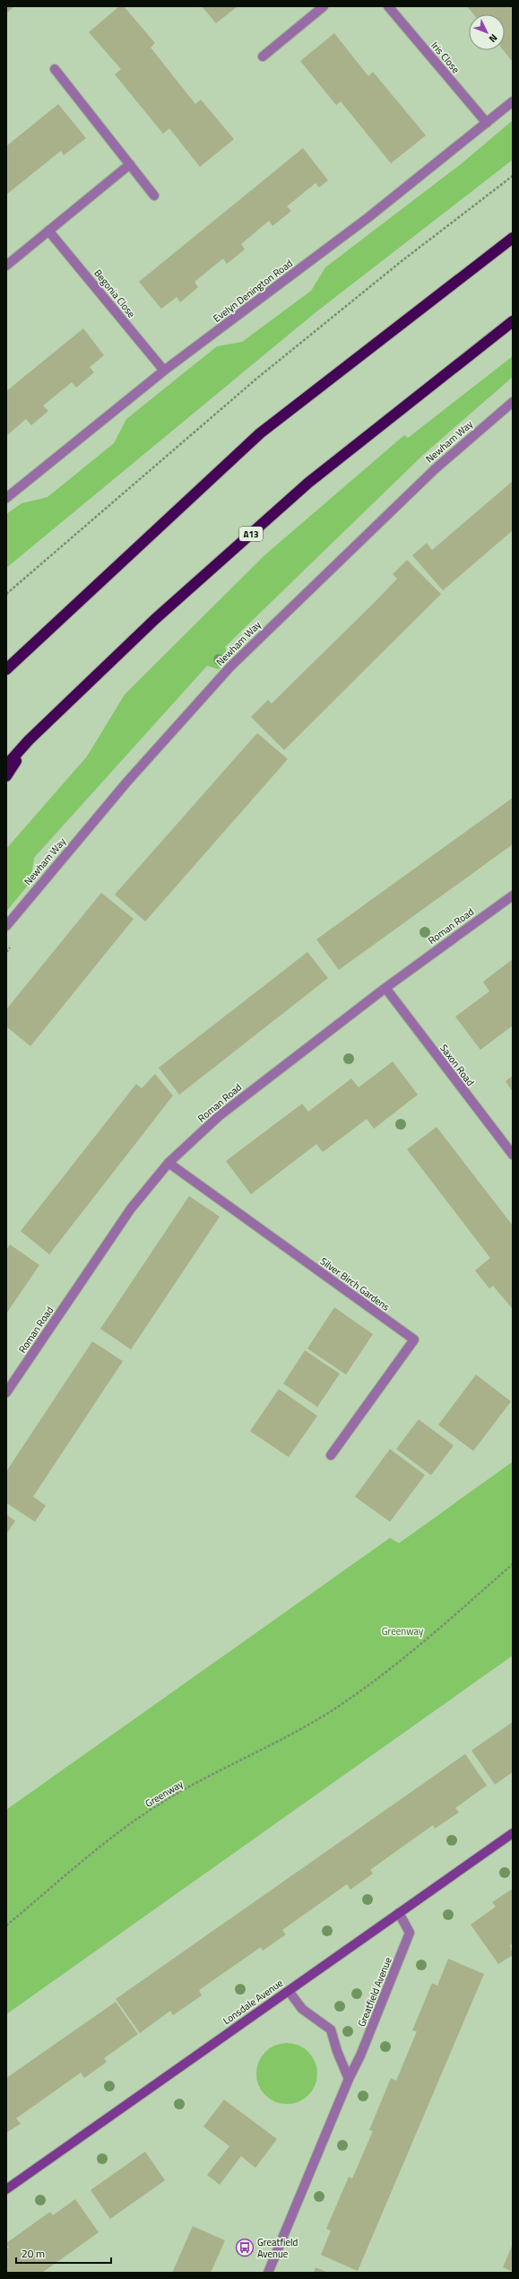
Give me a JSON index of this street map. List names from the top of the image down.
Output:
{
  "streets": {
    "highway": ["A13"],
    "street": [
      "Iris Close",
      "Evelyn Denington Road",
      "Begonia Close",
      "Newham Way",
      "Roman Road",
      "Saxon Road",
      "Silver Birch Gardens",
      "Greatfield Avenue",
      "Lonsdale Avenue"
    ],
    "path": ["Greenway"]
  },
  "crossings": [
    ["Iris Close", "Evelyn Denington Road"],
    ["Evelyn Denington Road", "Begonia Close"],
    ["Roman Road", "Saxon Road"],
    ["Roman Road", "Silver Birch Gardens"],
    ["Greatfield Avenue", "Lonsdale Avenue"]
  ],
  "parks": ["Greenway"],
  "places": {
    "bus stop": ["Greatfield Avenue"]
  },
  "scale_bar": "20 m",
  "north": "bottom right"
}
